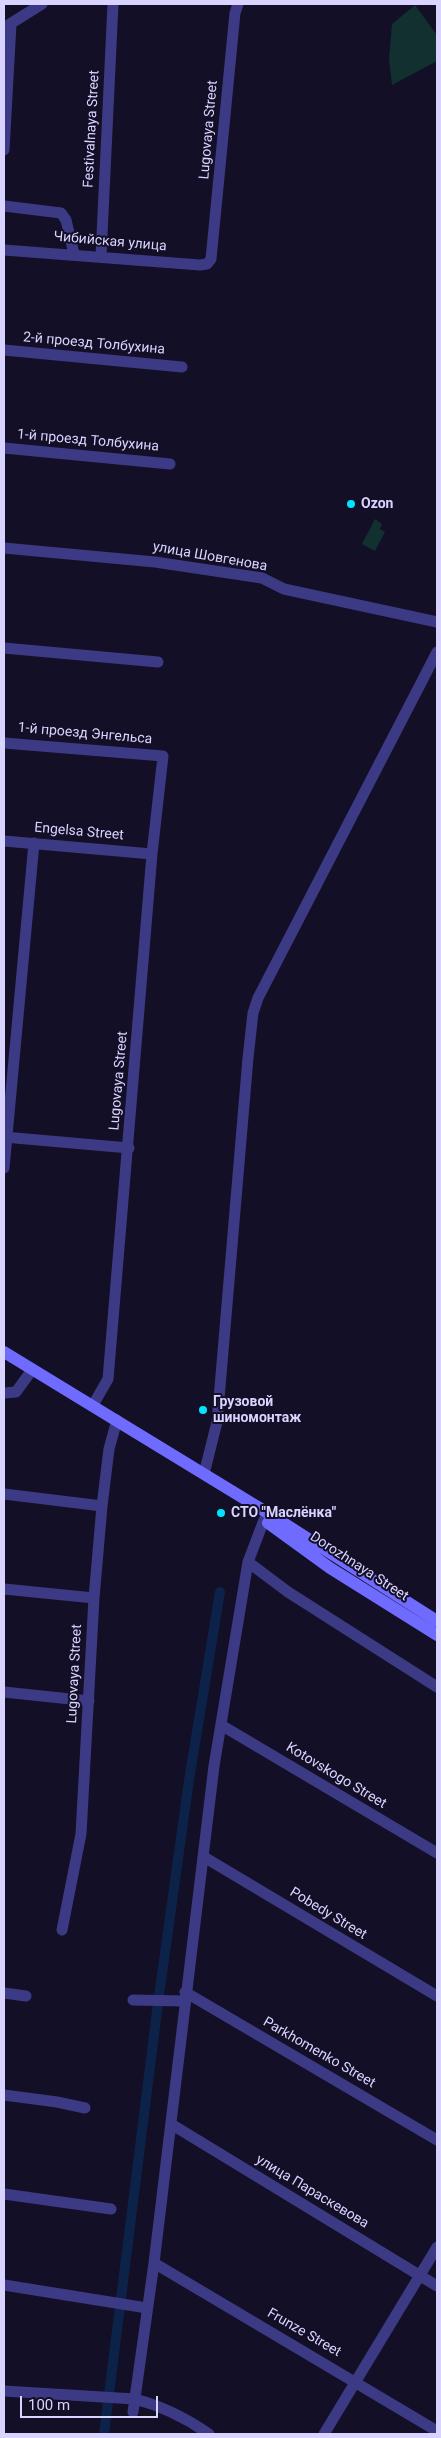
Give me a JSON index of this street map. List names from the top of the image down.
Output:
{
  "streets": {
    "main road": ["Dorozhnaya Street"],
    "street": [
      "Festivalnaya Street",
      "Lugovaya Street",
      "Чибийская улица",
      "2-й проезд Толбухина",
      "1-й проезд Толбухина",
      "улица Шовгенова",
      "1-й проезд Энгельса",
      "Engelsa Street",
      "Kotovskogo Street",
      "Pobedy Street",
      "Parkhomenko Street",
      "улица Параскевова",
      "Frunze Street"
    ]
  },
  "crossings": [
    ["Festivalnaya Street", "Чибийская улица"],
    ["Lugovaya Street", "Чибийская улица"],
    ["Lugovaya Street", "1-й проезд Энгельса"],
    ["Lugovaya Street", "Engelsa Street"],
    ["Lugovaya Street", "Dorozhnaya Street"]
  ],
  "places": ["Ozon", "Грузовой шиномонтаж", "СТО \"Маслёнка\""],
  "scale_bar": "100 m"
}
